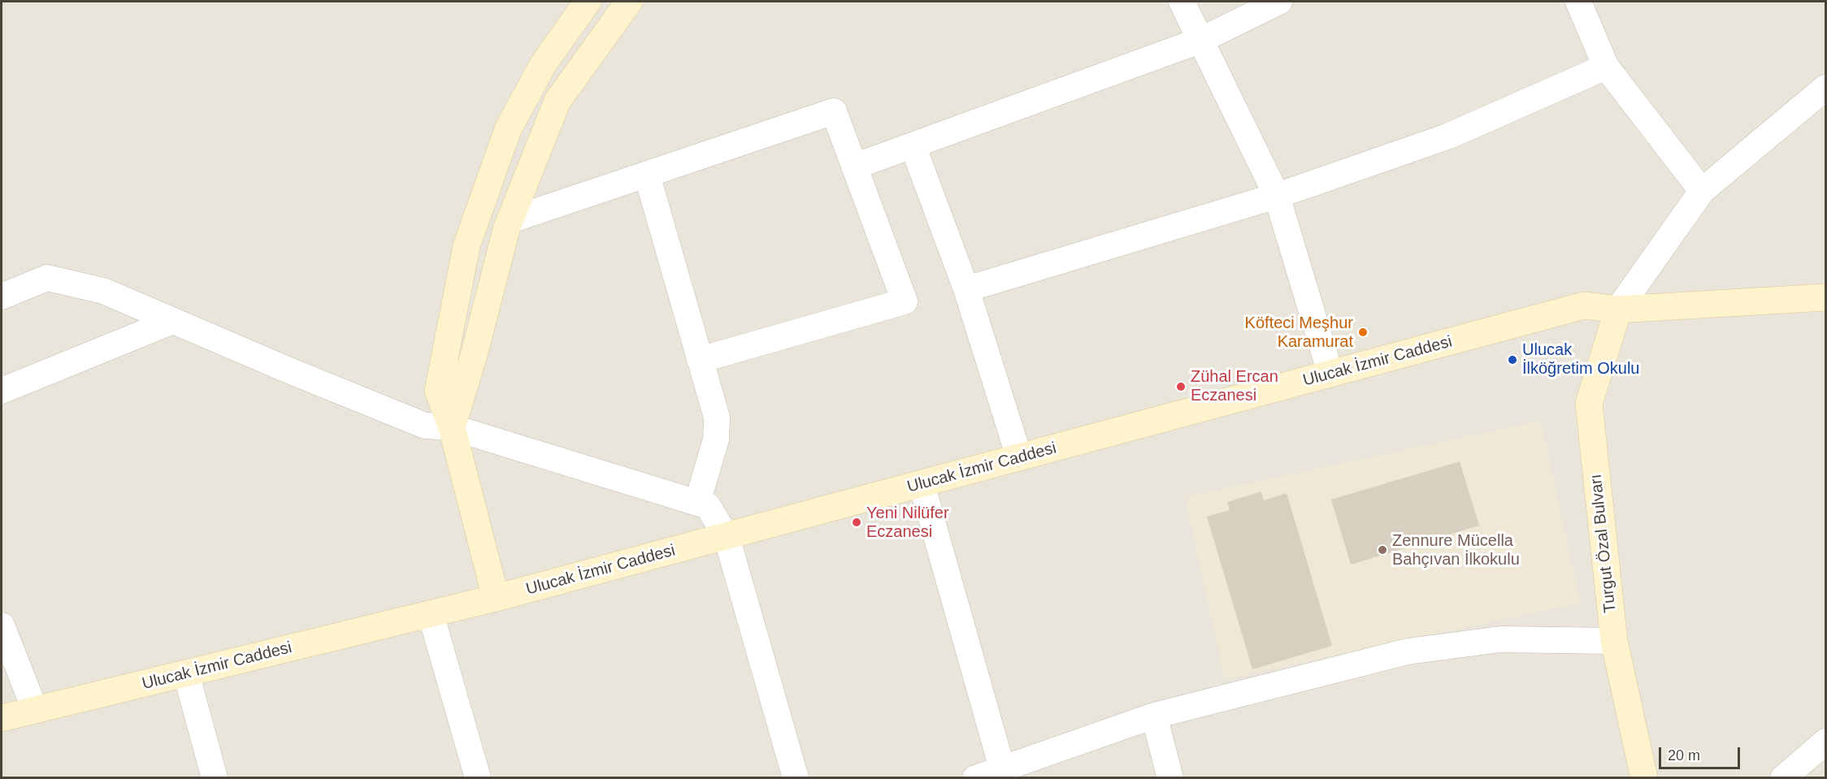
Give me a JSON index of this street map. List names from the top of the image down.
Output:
{
  "streets": {
    "street": ["Ulucak İzmir Caddesi", "Turgut Özal Bulvarı"]
  },
  "crossings": [
    ["Ulucak İzmir Caddesi", "Turgut Özal Bulvarı"]
  ],
  "places": [
    "Köfteci Meşhur Karamurat",
    "Ulucak İlköğretim Okulu",
    "Zühal Ercan Eczanesi",
    "Yeni Nilüfer Eczanesi",
    "Zennure Mücella Bahçıvan İlkokulu"
  ],
  "scale_bar": "20 m"
}
